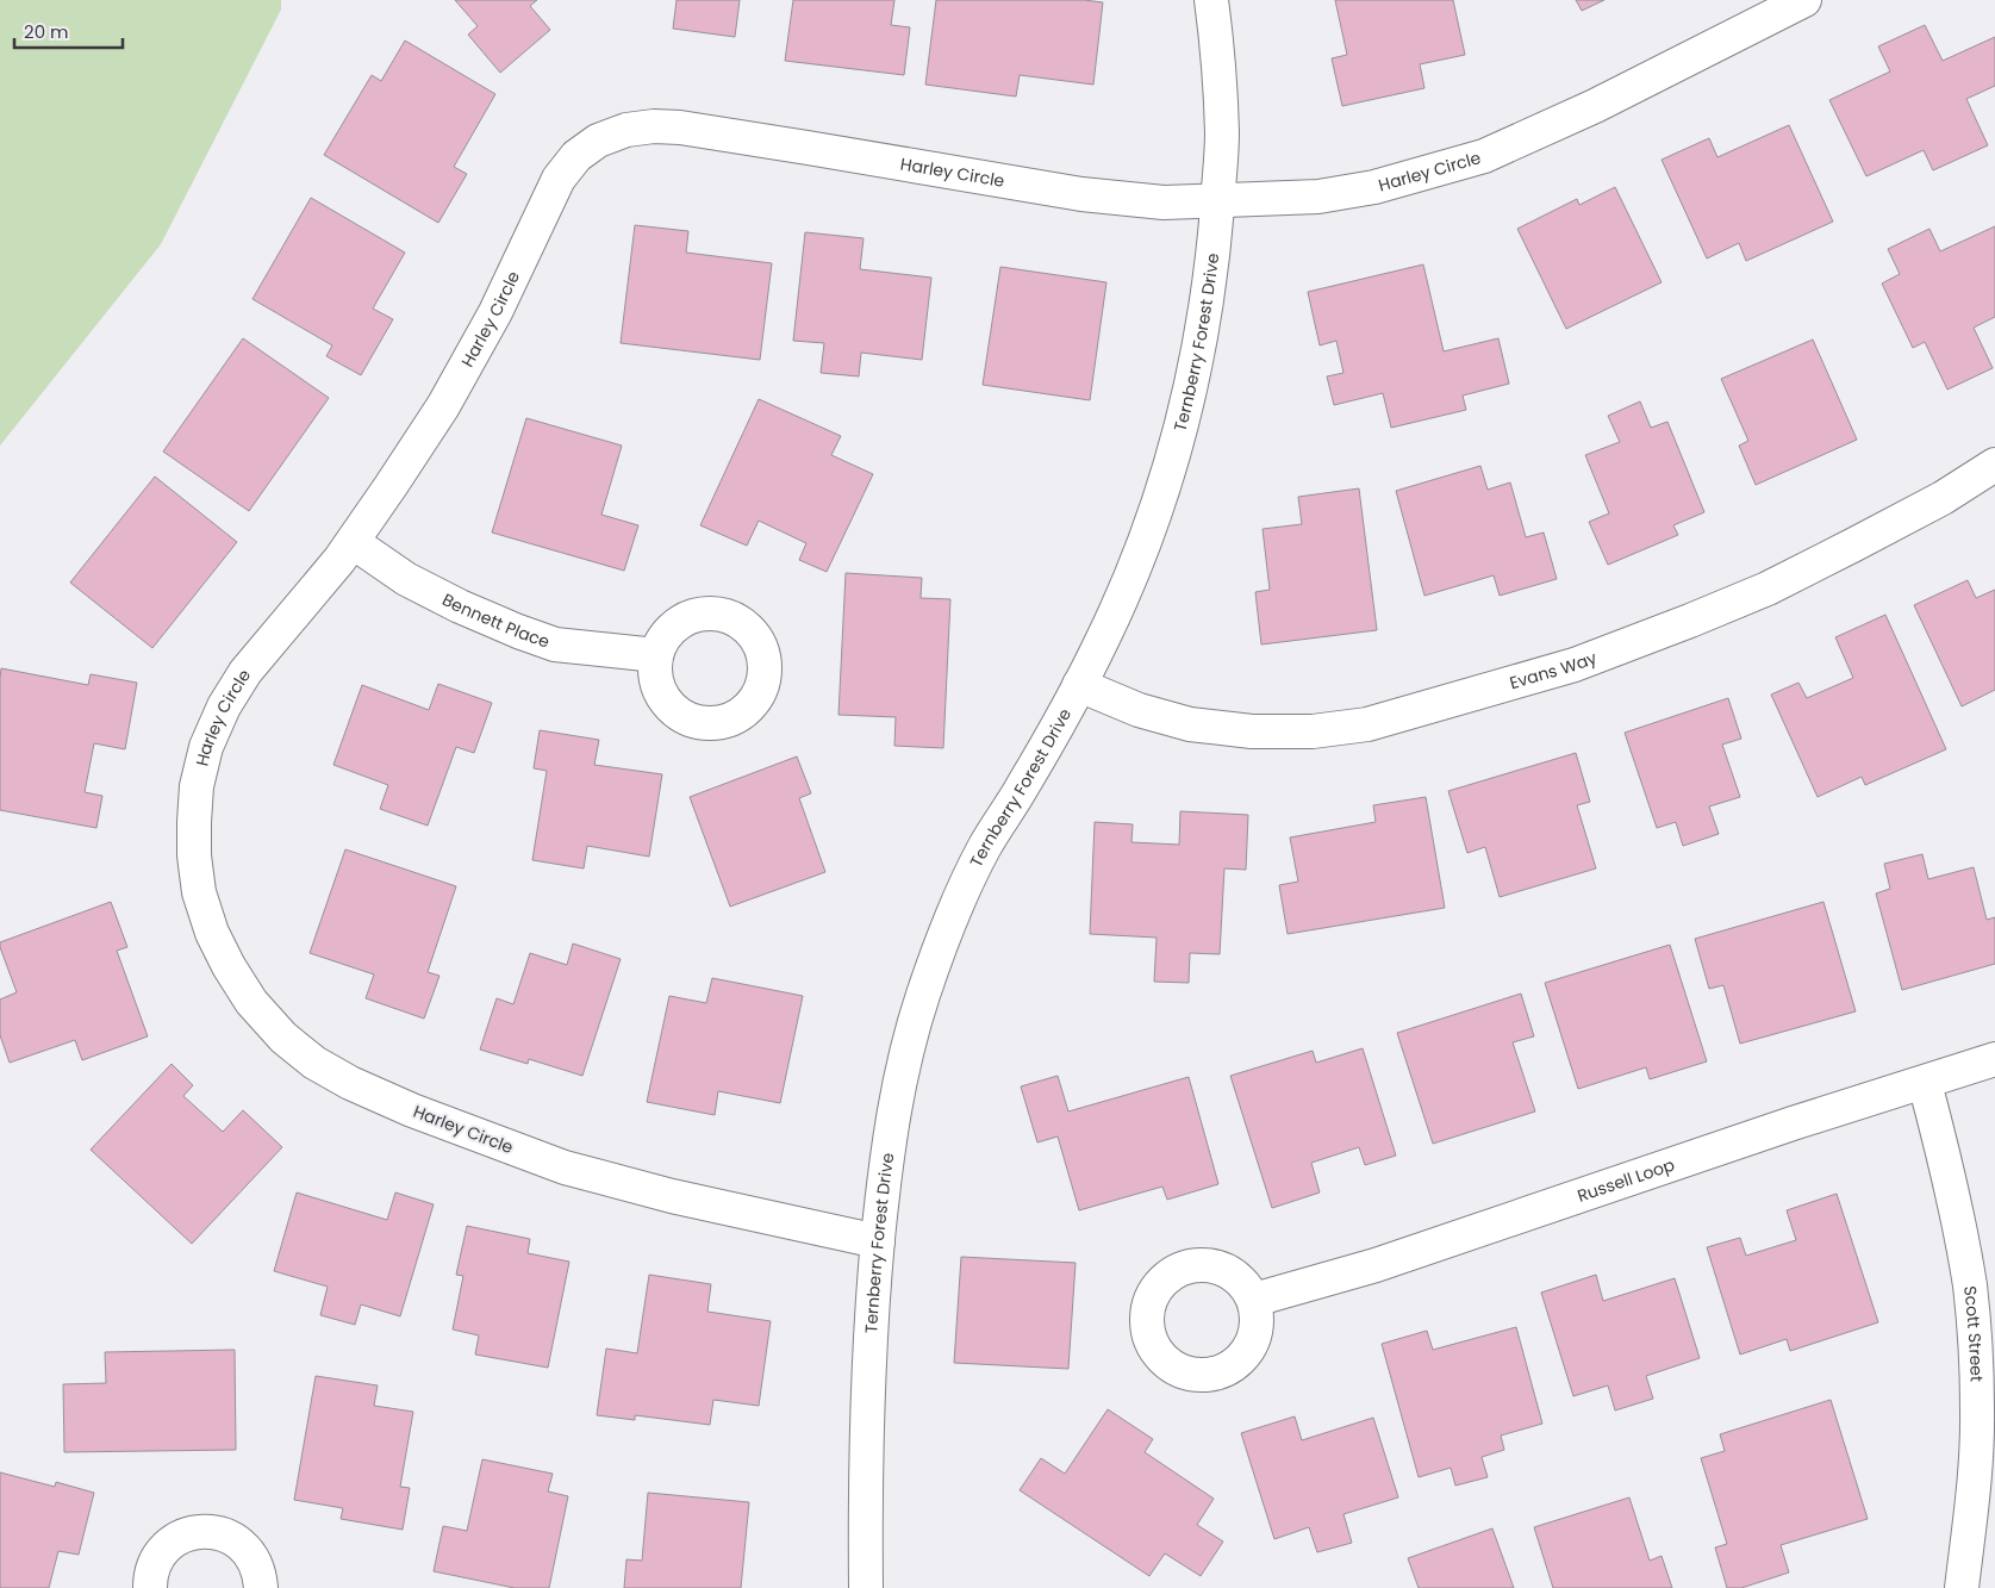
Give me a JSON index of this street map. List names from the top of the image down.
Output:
{
  "streets": {
    "street": [
      "Harley Circle",
      "Ternberry Forest Drive",
      "Bennett Place",
      "Evans Way",
      "Russell Loop",
      "Scott Street"
    ]
  },
  "crossings": [
    ["Harley Circle", "Ternberry Forest Drive"],
    ["Harley Circle", "Bennett Place"],
    ["Ternberry Forest Drive", "Evans Way"],
    ["Russell Loop", "Scott Street"]
  ],
  "scale_bar": "20 m"
}
